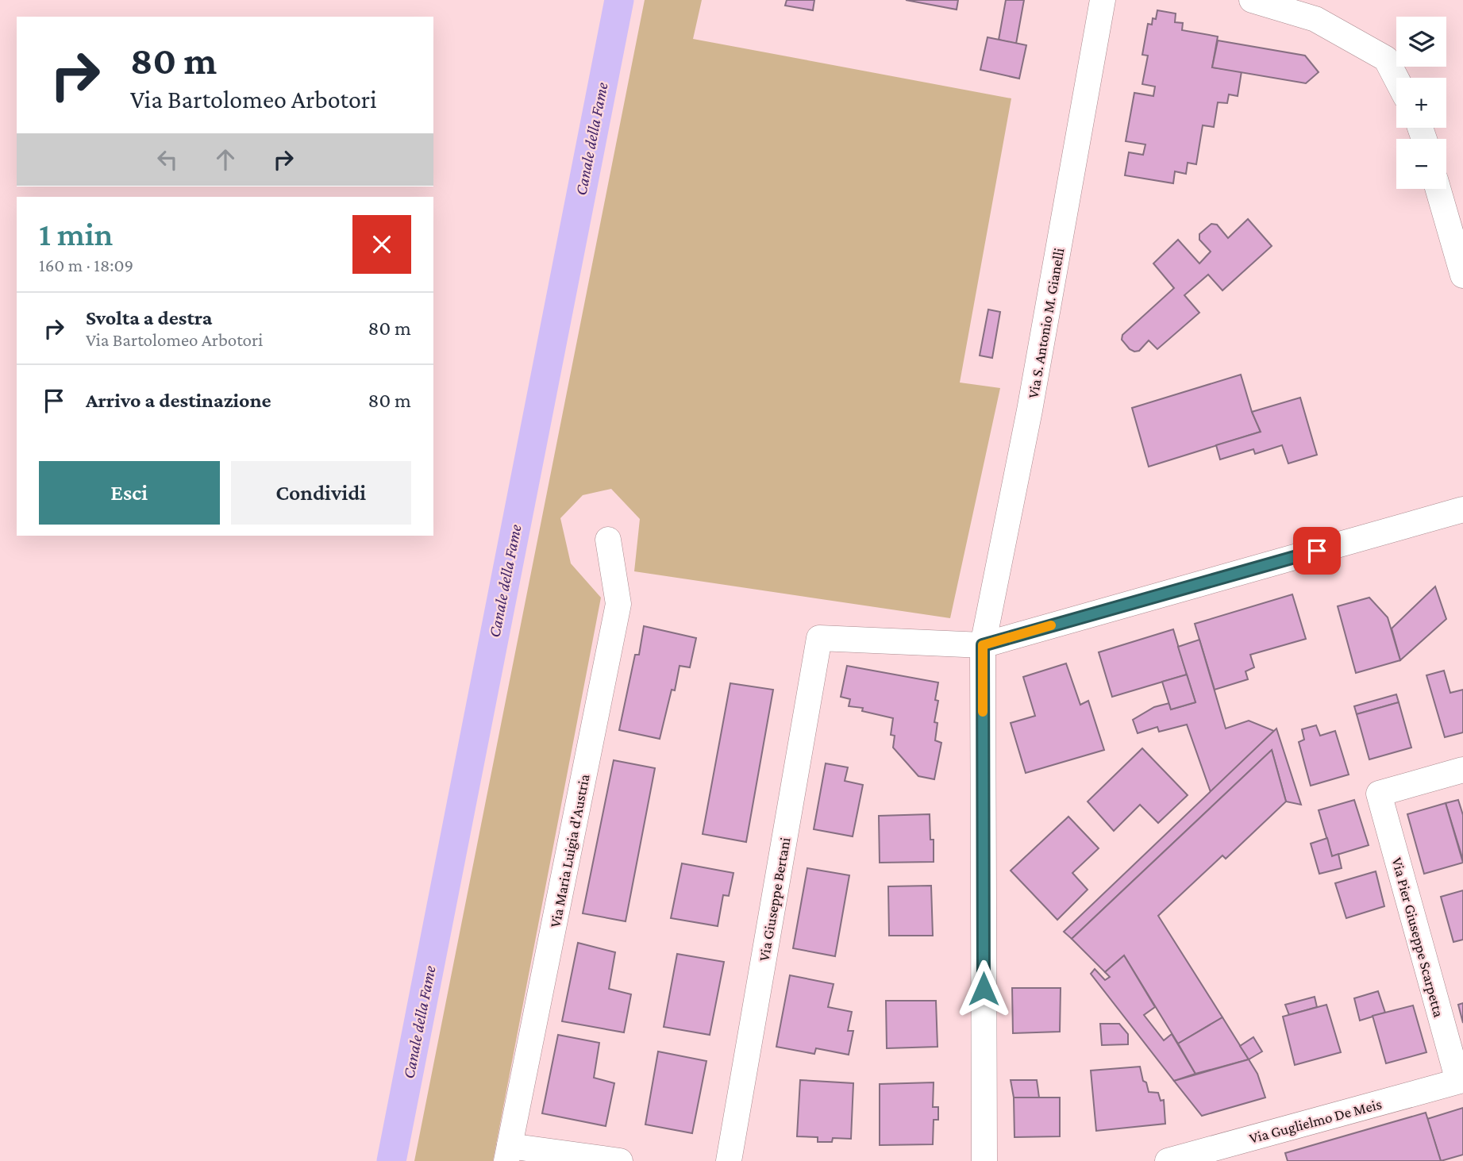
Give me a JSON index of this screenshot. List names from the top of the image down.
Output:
{
  "streets": {
    "street": [
      "Via S. Antonio M. Gianelli",
      "Via Maria Luigia d'Austria",
      "Via Giuseppe Bertani",
      "Via Pier Giuseppe Scarpetta",
      "Via Guglielmo De Meis"
    ]
  },
  "crossings": [
    ["Via S. Antonio M. Gianelli", "Via Giuseppe Bertani"],
    ["Via Pier Giuseppe Scarpetta", "Via Guglielmo De Meis"]
  ],
  "water": ["Canale della Fame"],
  "page": {
    "map_buttons": ["+", "−"],
    "turn": ["80 m", "Via Bartolomeo Arbotori"],
    "heading": ["1 min", "160 m · 18:09"],
    "list": [
      {
        "name": "Svolta a destra",
        "note": "Via Bartolomeo Arbotori",
        "value": "80 m"
      },
      {
        "name": "Arrivo a destinazione",
        "value": "80 m"
      }
    ],
    "buttons": ["Esci", "Condividi"]
  }
}
